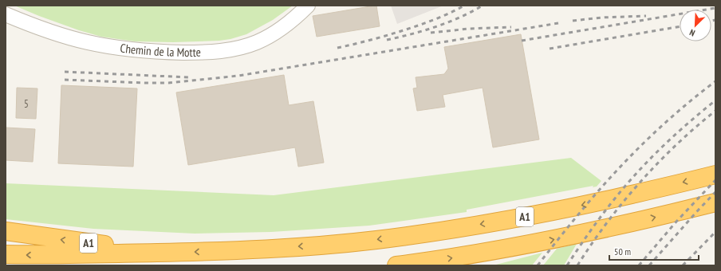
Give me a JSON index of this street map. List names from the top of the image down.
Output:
{
  "streets": {
    "highway": ["A1"],
    "street": ["Chemin de la Motte"]
  },
  "house_numbers": ["5"],
  "scale_bar": "50 m",
  "north": "bottom left"
}
